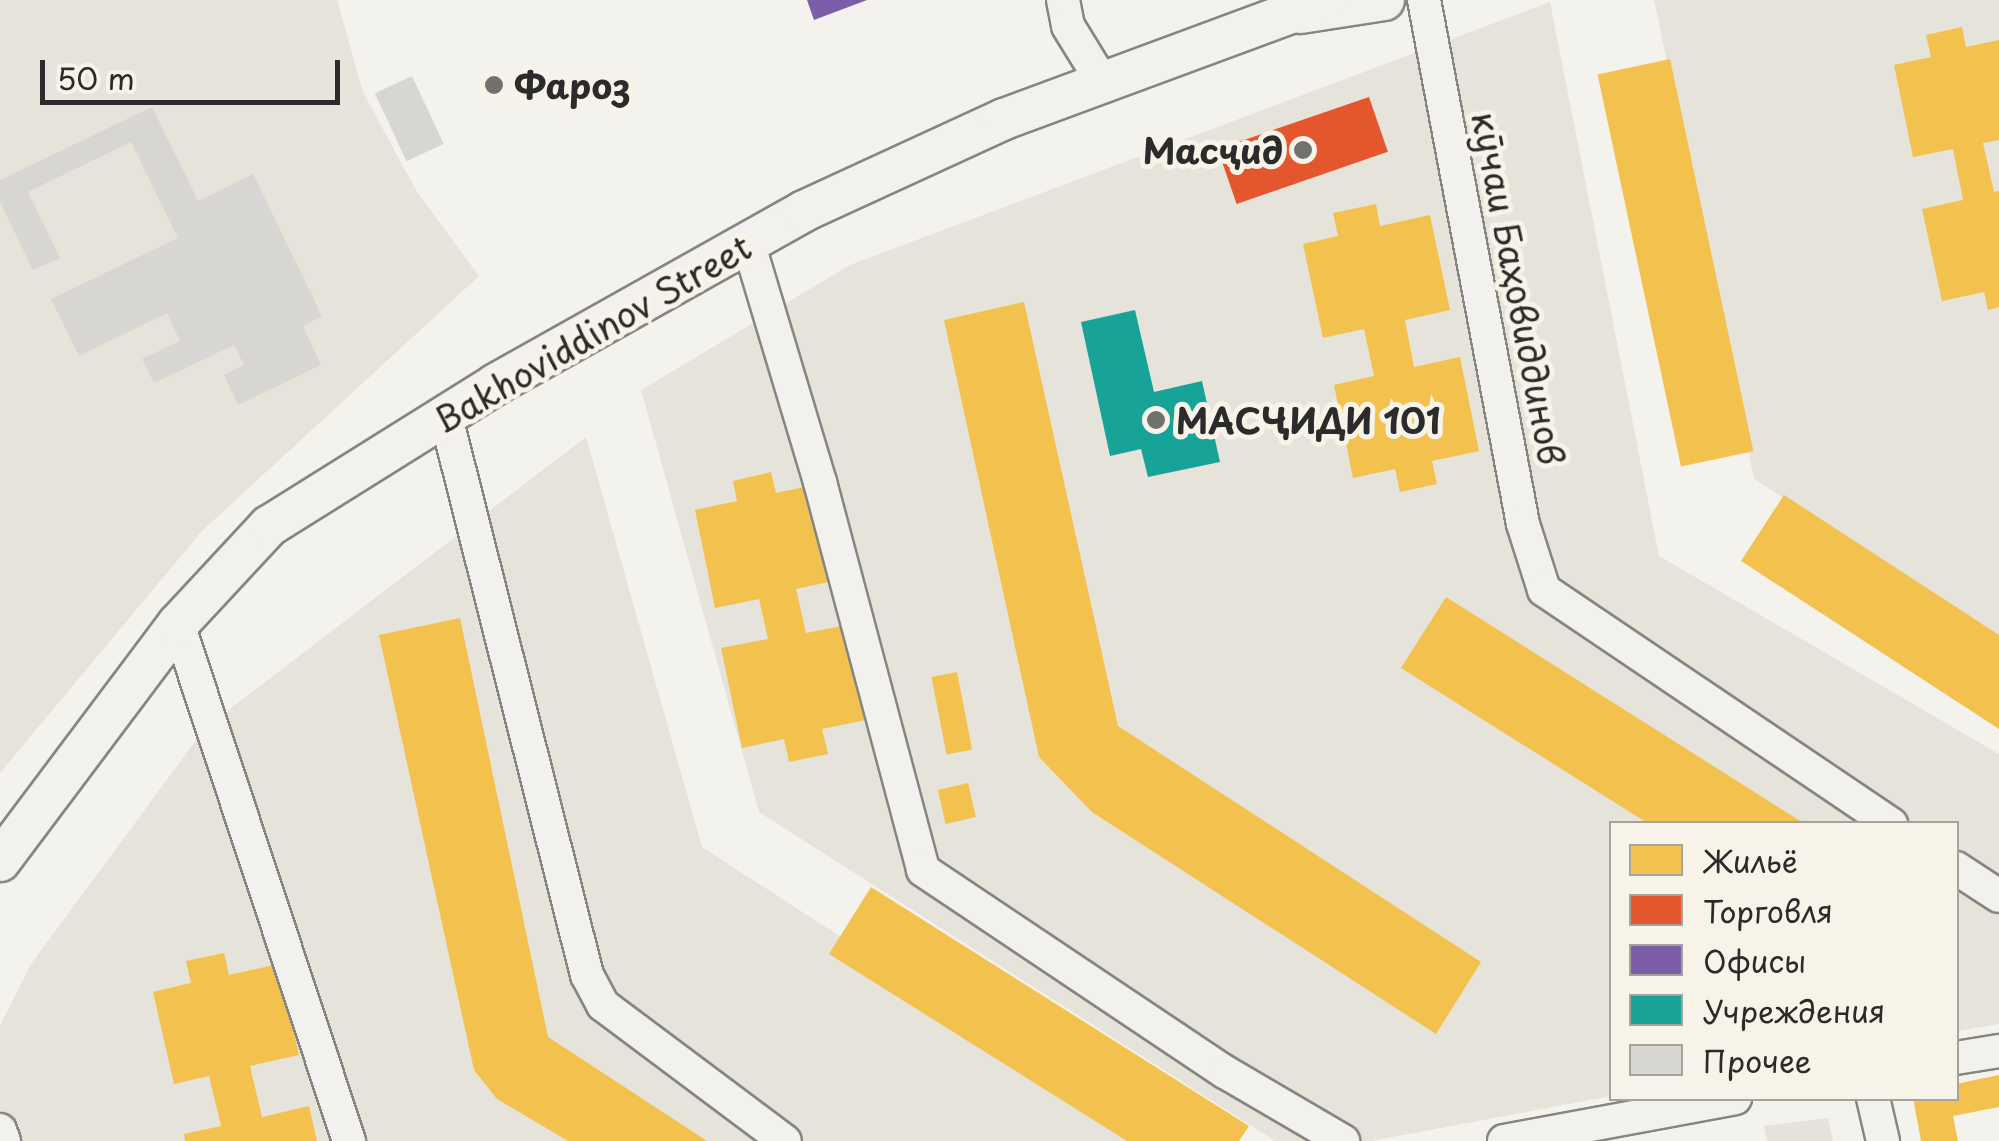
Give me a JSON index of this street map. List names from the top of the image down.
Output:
{
  "streets": {
    "street": ["кӯчаи Баҳовиддинов", "Bakhoviddinov Street"]
  },
  "places": ["Фароз", "Масҷид", "МАСҶИДИ 101"],
  "legend": [
    "Жильё",
    "Торговля",
    "Офисы",
    "Учреждения",
    "Прочее"
  ],
  "scale_bar": "50 m"
}
